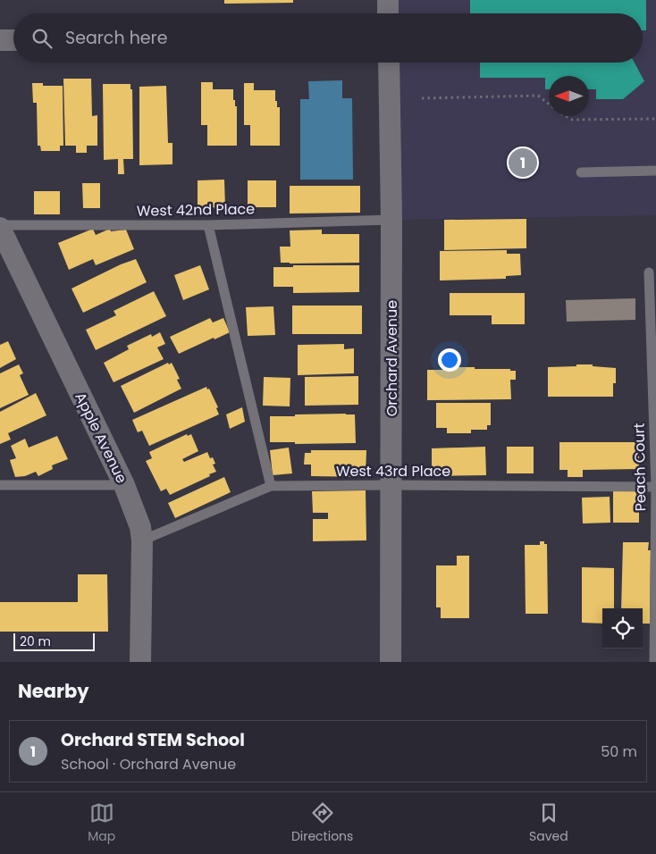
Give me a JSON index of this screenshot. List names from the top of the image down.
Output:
{
  "streets": {
    "street": ["Orchard Avenue", "Apple Avenue"],
    "lane": ["West 42nd Place", "Peach Court", "West 43rd Place"]
  },
  "crossings": [
    ["West 42nd Place", "Orchard Avenue"],
    ["West 42nd Place", "Apple Avenue"],
    ["Orchard Avenue", "West 43rd Place"],
    ["Apple Avenue", "West 43rd Place"],
    ["Peach Court", "West 43rd Place"]
  ],
  "scale_bar": "20 m",
  "north": "left",
  "page": {
    "search": "Search here",
    "pins": "1",
    "scale": "20 m",
    "heading": "Nearby",
    "list": [
      {
        "mark": "1",
        "name": "Orchard STEM School",
        "note": "School · Orchard Avenue",
        "value": "50 m"
      }
    ],
    "nav": ["Map", "Directions", "Saved"]
  }
}
